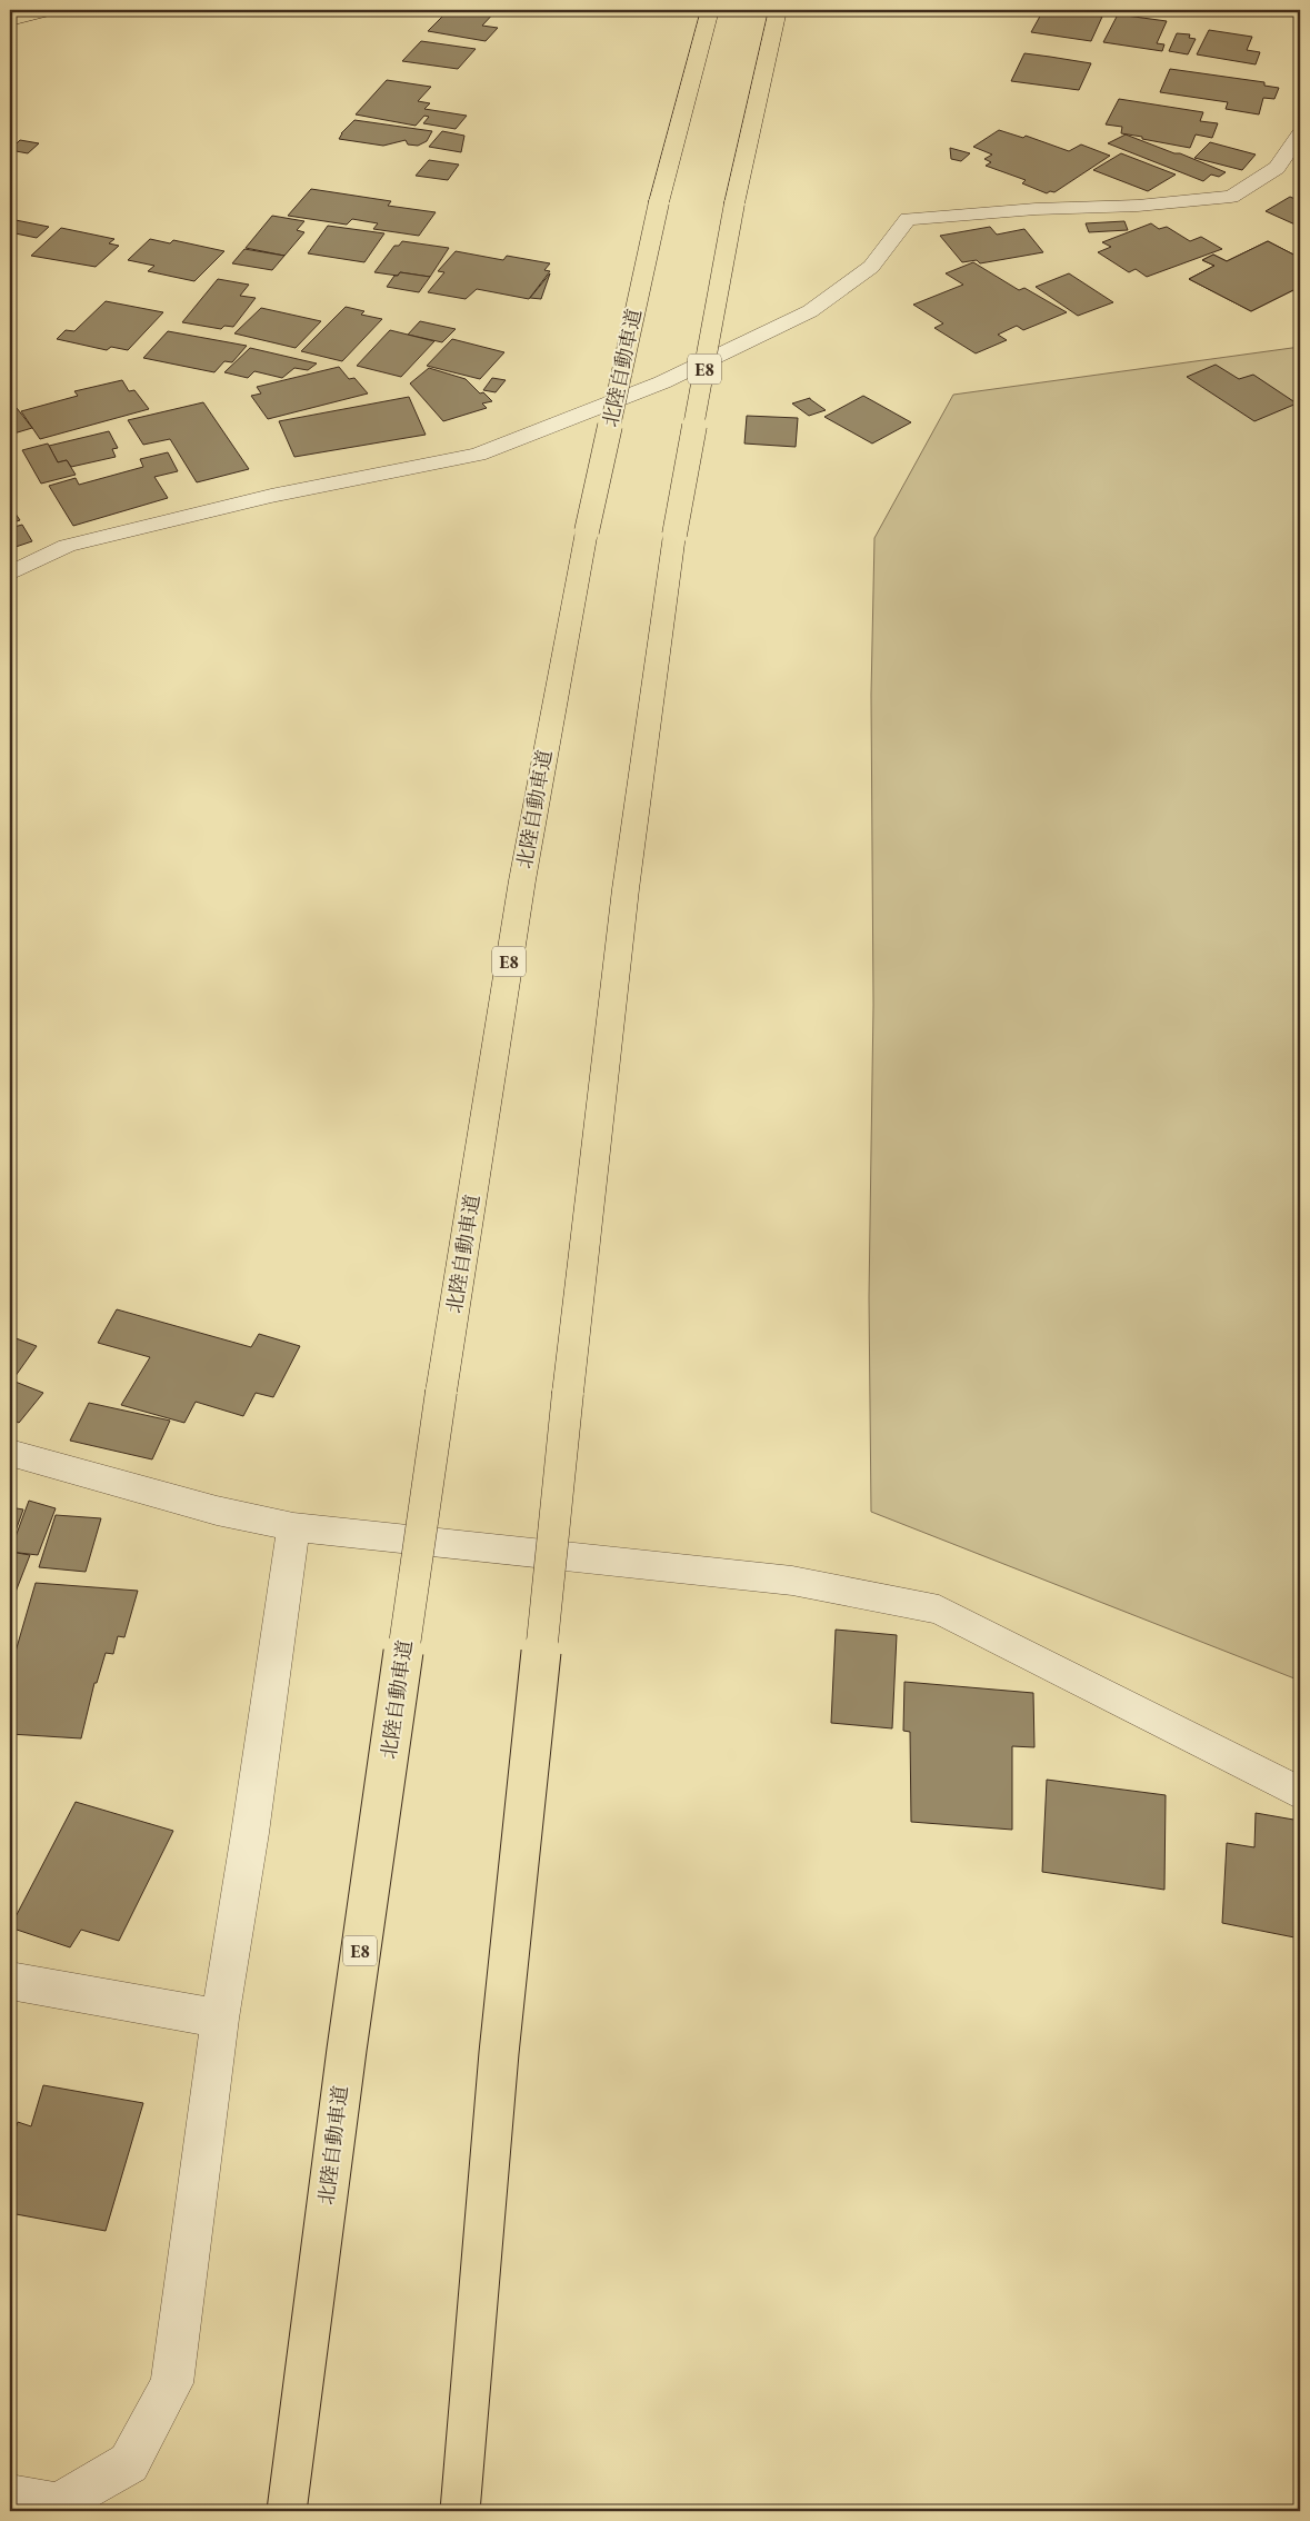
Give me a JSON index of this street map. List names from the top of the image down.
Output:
{
  "streets": {
    "highway": ["北陸自動車道", "E8"]
  }
}
